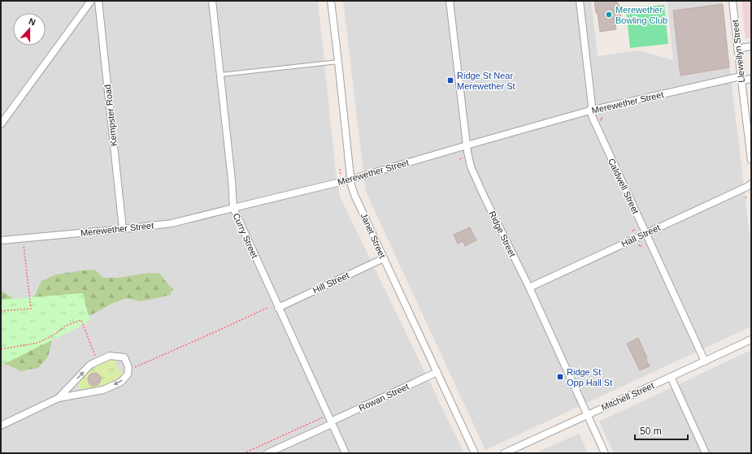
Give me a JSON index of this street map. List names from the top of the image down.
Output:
{
  "streets": {
    "street": [
      "Llewellyn Street",
      "Merewether Street",
      "Kempster Road",
      "Caldwell Street",
      "Ridge Street",
      "Curry Street",
      "Janet Street",
      "Hall Street",
      "Hill Street",
      "Mitchell Street",
      "Rowan Street"
    ]
  },
  "crossings": [
    ["Llewellyn Street", "Merewether Street"],
    ["Merewether Street", "Kempster Road"],
    ["Merewether Street", "Caldwell Street"],
    ["Merewether Street", "Ridge Street"],
    ["Merewether Street", "Curry Street"],
    ["Merewether Street", "Janet Street"],
    ["Caldwell Street", "Hall Street"],
    ["Caldwell Street", "Mitchell Street"],
    ["Ridge Street", "Hall Street"],
    ["Ridge Street", "Mitchell Street"],
    ["Curry Street", "Hill Street"],
    ["Curry Street", "Rowan Street"],
    ["Janet Street", "Hill Street"],
    ["Janet Street", "Rowan Street"]
  ],
  "places": {
    "other": ["Merewether Bowling Club"],
    "transit": ["Ridge St Near Merewether St", "Ridge St Opp Hall St"]
  },
  "scale_bar": "50 m",
  "north": "top"
}
